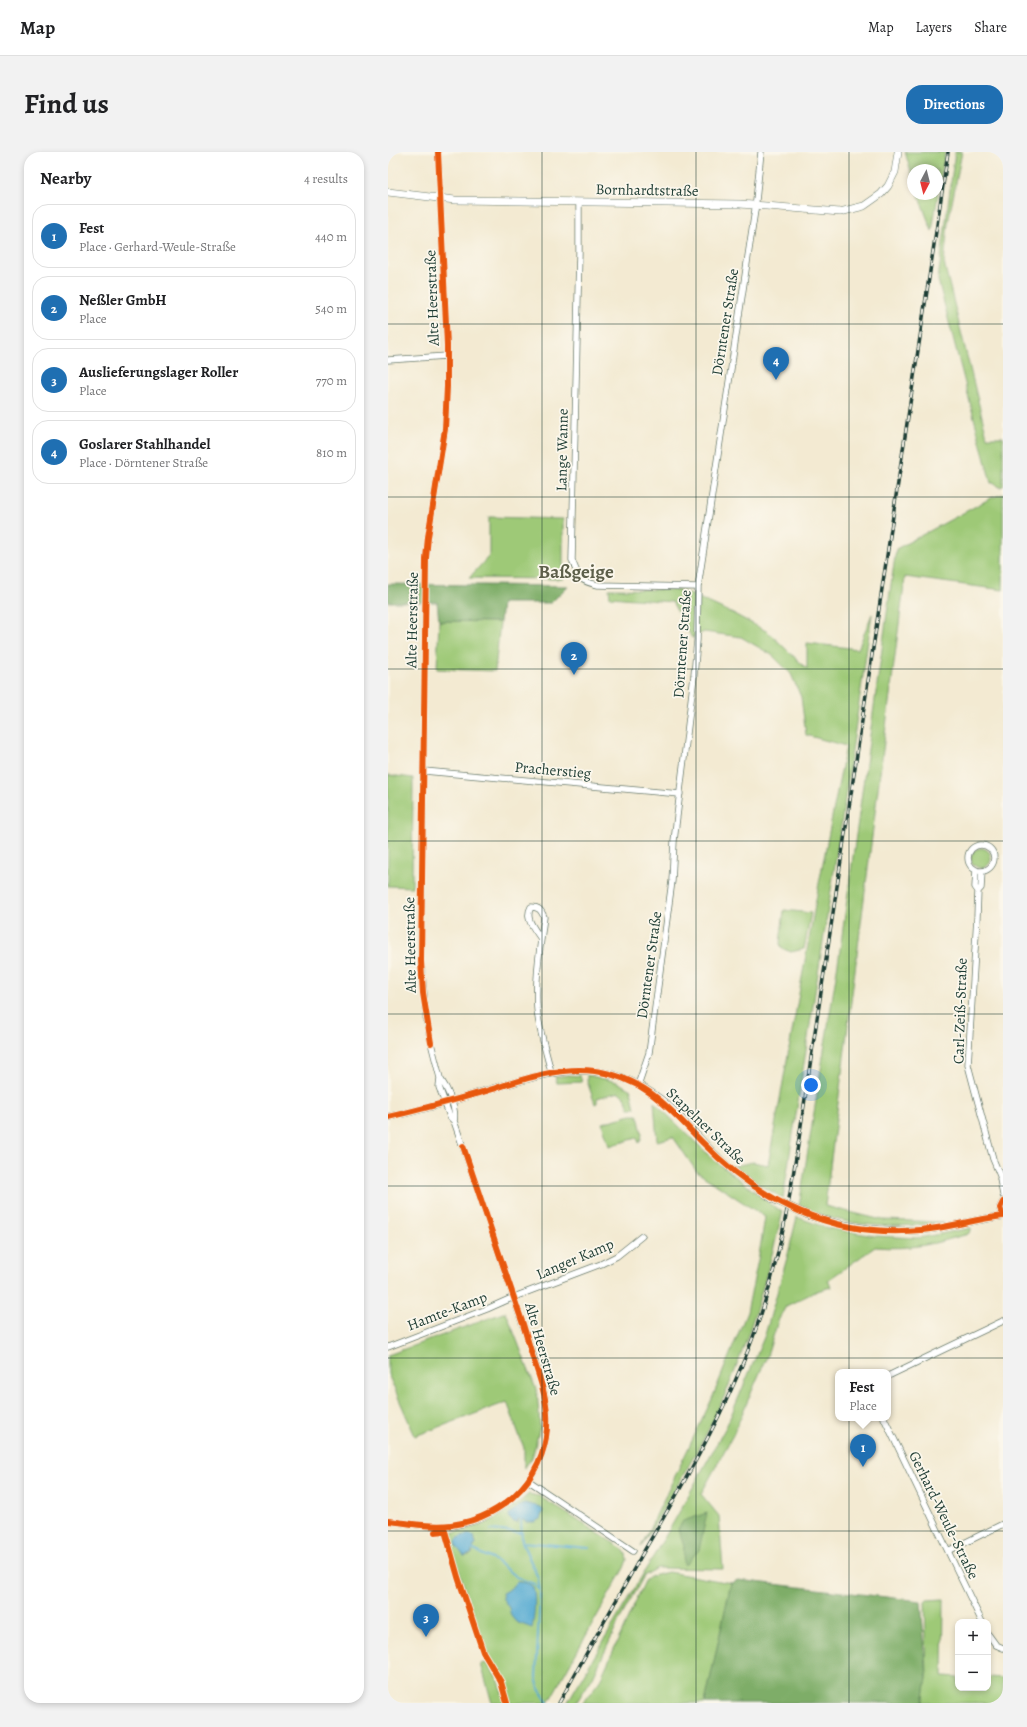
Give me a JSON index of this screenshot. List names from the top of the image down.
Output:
{
  "streets": {
    "street": [
      "Bornhardtstraße",
      "Alte Heerstraße",
      "Dörntener Straße",
      "Lange Wanne",
      "Pracherstieg",
      "Carl-Zeiß-Straße",
      "Stapelner Straße",
      "Langer Kamp",
      "Hamte-Kamp",
      "Gerhard-Weule-Straße"
    ]
  },
  "crossings": [
    ["Bornhardtstraße", "Alte Heerstraße"],
    ["Bornhardtstraße", "Dörntener Straße"],
    ["Bornhardtstraße", "Lange Wanne"],
    ["Alte Heerstraße", "Pracherstieg"],
    ["Alte Heerstraße", "Stapelner Straße"],
    ["Alte Heerstraße", "Langer Kamp"],
    ["Alte Heerstraße", "Hamte-Kamp"],
    ["Dörntener Straße", "Lange Wanne"],
    ["Dörntener Straße", "Pracherstieg"],
    ["Dörntener Straße", "Stapelner Straße"],
    ["Langer Kamp", "Hamte-Kamp"]
  ],
  "districts": ["Baßgeige"],
  "north": "bottom",
  "page": {
    "header": "Map",
    "nav": ["Map", "Layers", "Share"],
    "title": "Find us",
    "buttons": "Directions",
    "heading": ["Nearby", "4 results"],
    "list": [
      {
        "mark": "1",
        "name": "Fest",
        "note": "Place · Gerhard-Weule-Straße",
        "value": "440 m"
      },
      {
        "mark": "2",
        "name": "Neßler GmbH",
        "note": "Place",
        "value": "540 m"
      },
      {
        "mark": "3",
        "name": "Auslieferungslager Roller",
        "note": "Place",
        "value": "770 m"
      },
      {
        "mark": "4",
        "name": "Goslarer Stahlhandel",
        "note": "Place · Dörntener Straße",
        "value": "810 m"
      }
    ],
    "pins": [
      "4",
      "2",
      "1",
      "3"
    ],
    "popup": ["Fest", "Place"],
    "map_buttons": ["+", "−"]
  }
}
